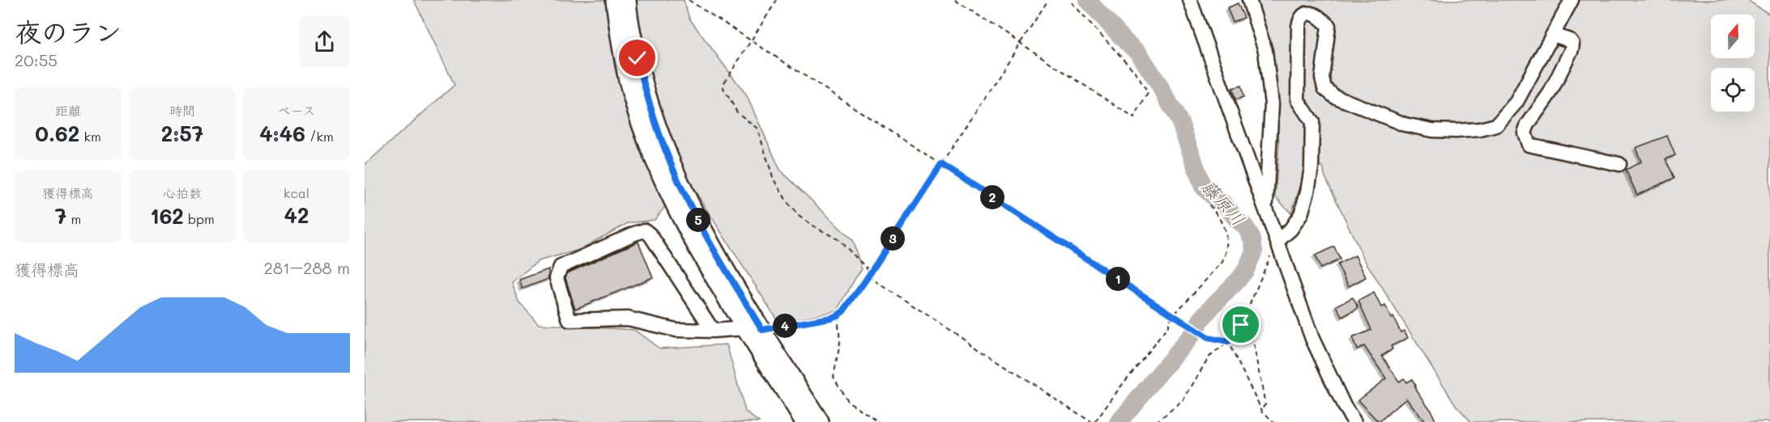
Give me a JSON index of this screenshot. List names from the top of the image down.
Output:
{
  "water": ["藤原川"],
  "north": "top",
  "page": {
    "heading": ["夜のラン", "20:55"],
    "stats": [
      ["距離", "0.62 km"],
      ["時間", "2:57"],
      ["ペース", "4:46 /km"],
      ["獲得標高", "7 m"],
      ["心拍数", "162 bpm"],
      ["kcal", "42"]
    ],
    "pins": [
      "2",
      "5",
      "3",
      "1",
      "4"
    ],
    "chart": ["獲得標高", "281–288 m"]
  }
}
